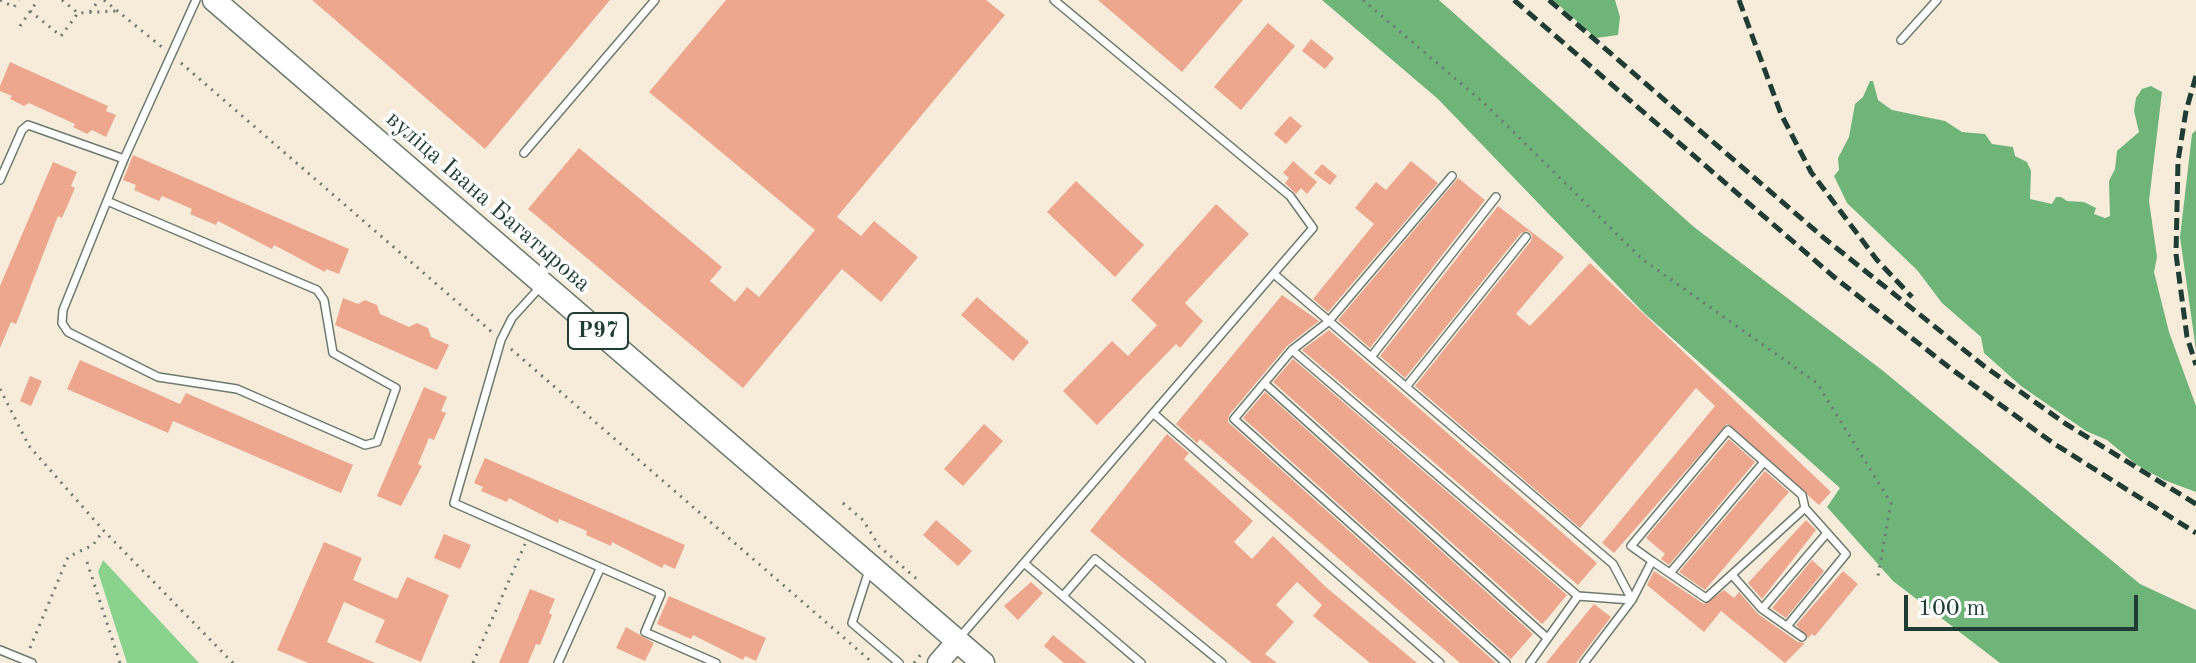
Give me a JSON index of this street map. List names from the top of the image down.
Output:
{
  "streets": {
    "main road": ["вуліца Івана Багатырова", "Р97"]
  },
  "scale_bar": "100 m"
}
